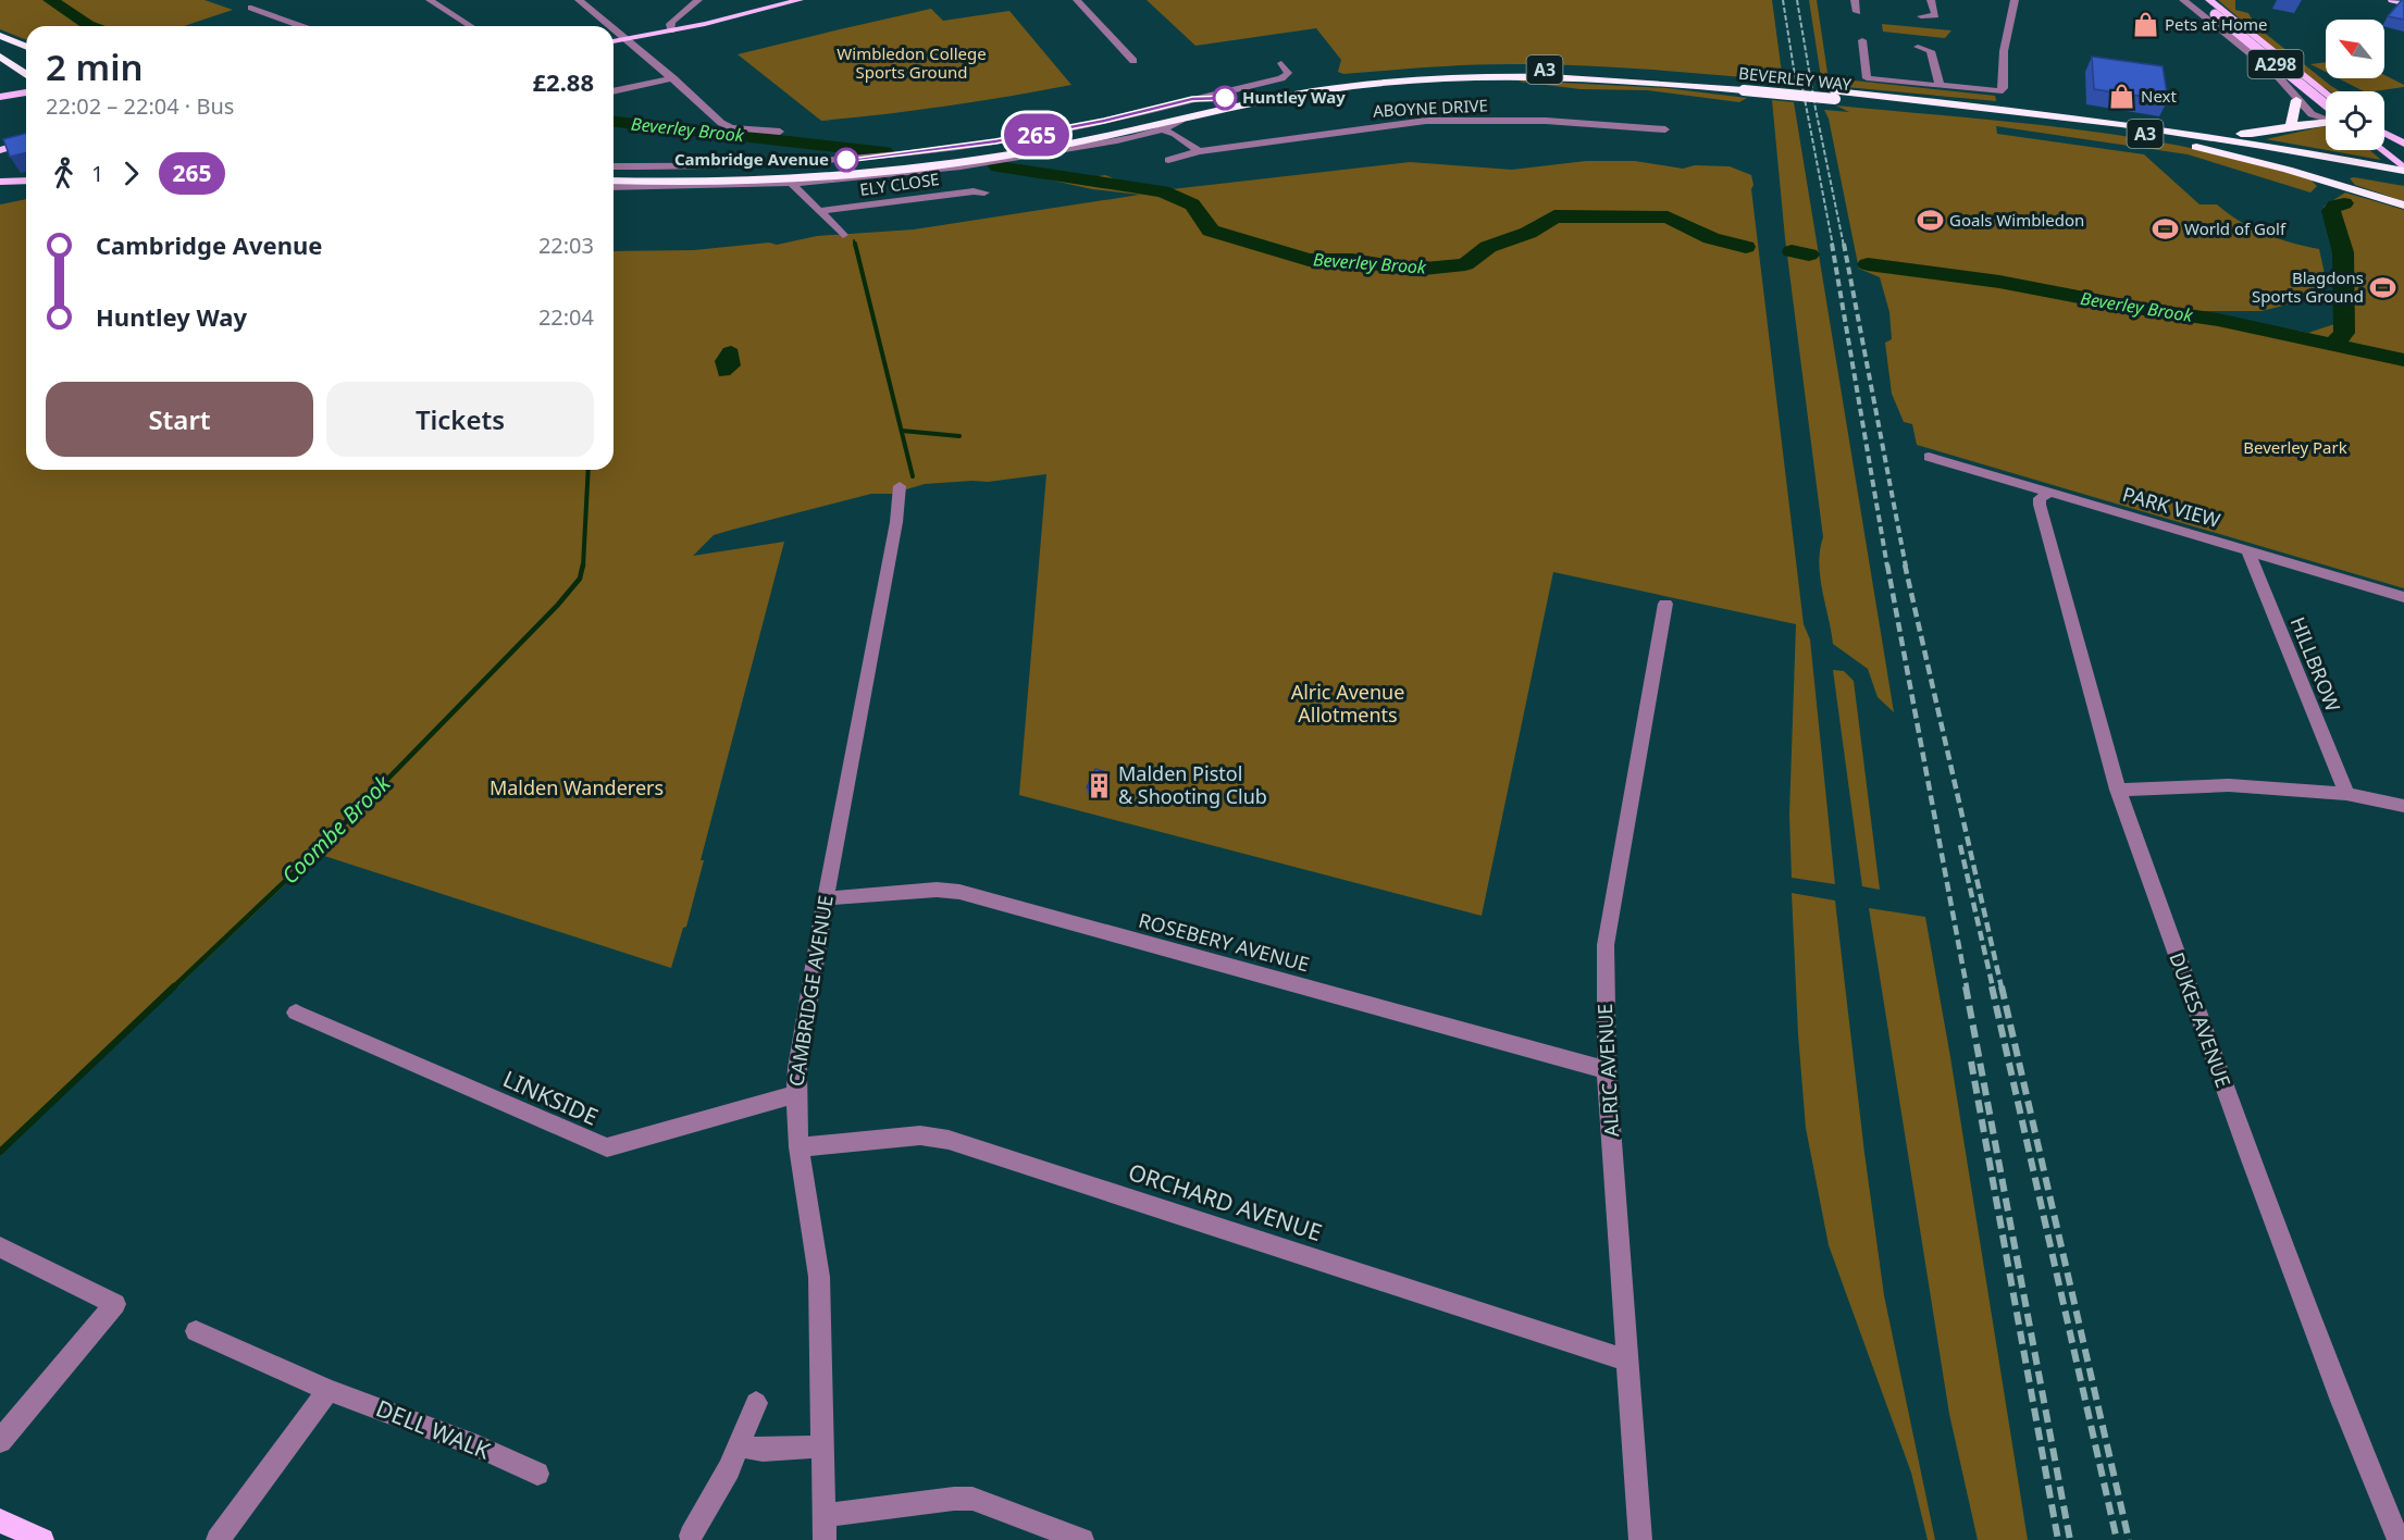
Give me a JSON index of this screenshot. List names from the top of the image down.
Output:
{
  "streets": {
    "highway": ["A3", "BEVERLEY WAY"],
    "main road": ["A298"],
    "street": [
      "ABOYNE DRIVE",
      "ELY CLOSE",
      "PARK VIEW",
      "HILLBROW",
      "ROSEBERY AVENUE",
      "CAMBRIDGE AVENUE",
      "DUKES AVENUE",
      "ALRIC AVENUE",
      "LINKSIDE",
      "ORCHARD AVENUE",
      "DELL WALK"
    ]
  },
  "crossings": [
    ["PARK VIEW", "HILLBROW"],
    ["PARK VIEW", "DUKES AVENUE"],
    ["ROSEBERY AVENUE", "CAMBRIDGE AVENUE"],
    ["ROSEBERY AVENUE", "ALRIC AVENUE"],
    ["CAMBRIDGE AVENUE", "LINKSIDE"],
    ["CAMBRIDGE AVENUE", "ORCHARD AVENUE"],
    ["ALRIC AVENUE", "ORCHARD AVENUE"]
  ],
  "water": ["Beverley Brook", "Coombe Brook"],
  "parks": [
    "Wimbledon College Sports Ground",
    "Beverley Park",
    "Alric Avenue Allotments",
    "Malden Wanderers"
  ],
  "places": {
    "shop": ["Pets at Home", "Next"],
    "other": ["Huntley Way", "Cambridge Avenue"],
    "sports": ["Goals Wimbledon", "World of Golf", "Blagdons Sports Ground"],
    "building": ["Malden Pistol & Shooting Club"]
  },
  "lines": ["bus line 265"],
  "north": "top left",
  "page": {
    "on_map": "265",
    "heading": ["2 min", "22:02 – 22:04 · Bus", "£2.88"],
    "legs": ["1", "265"],
    "list": [
      {
        "name": "Cambridge Avenue",
        "value": "22:03"
      },
      {
        "name": "Huntley Way",
        "value": "22:04"
      }
    ],
    "buttons": ["Start", "Tickets"]
  }
}
